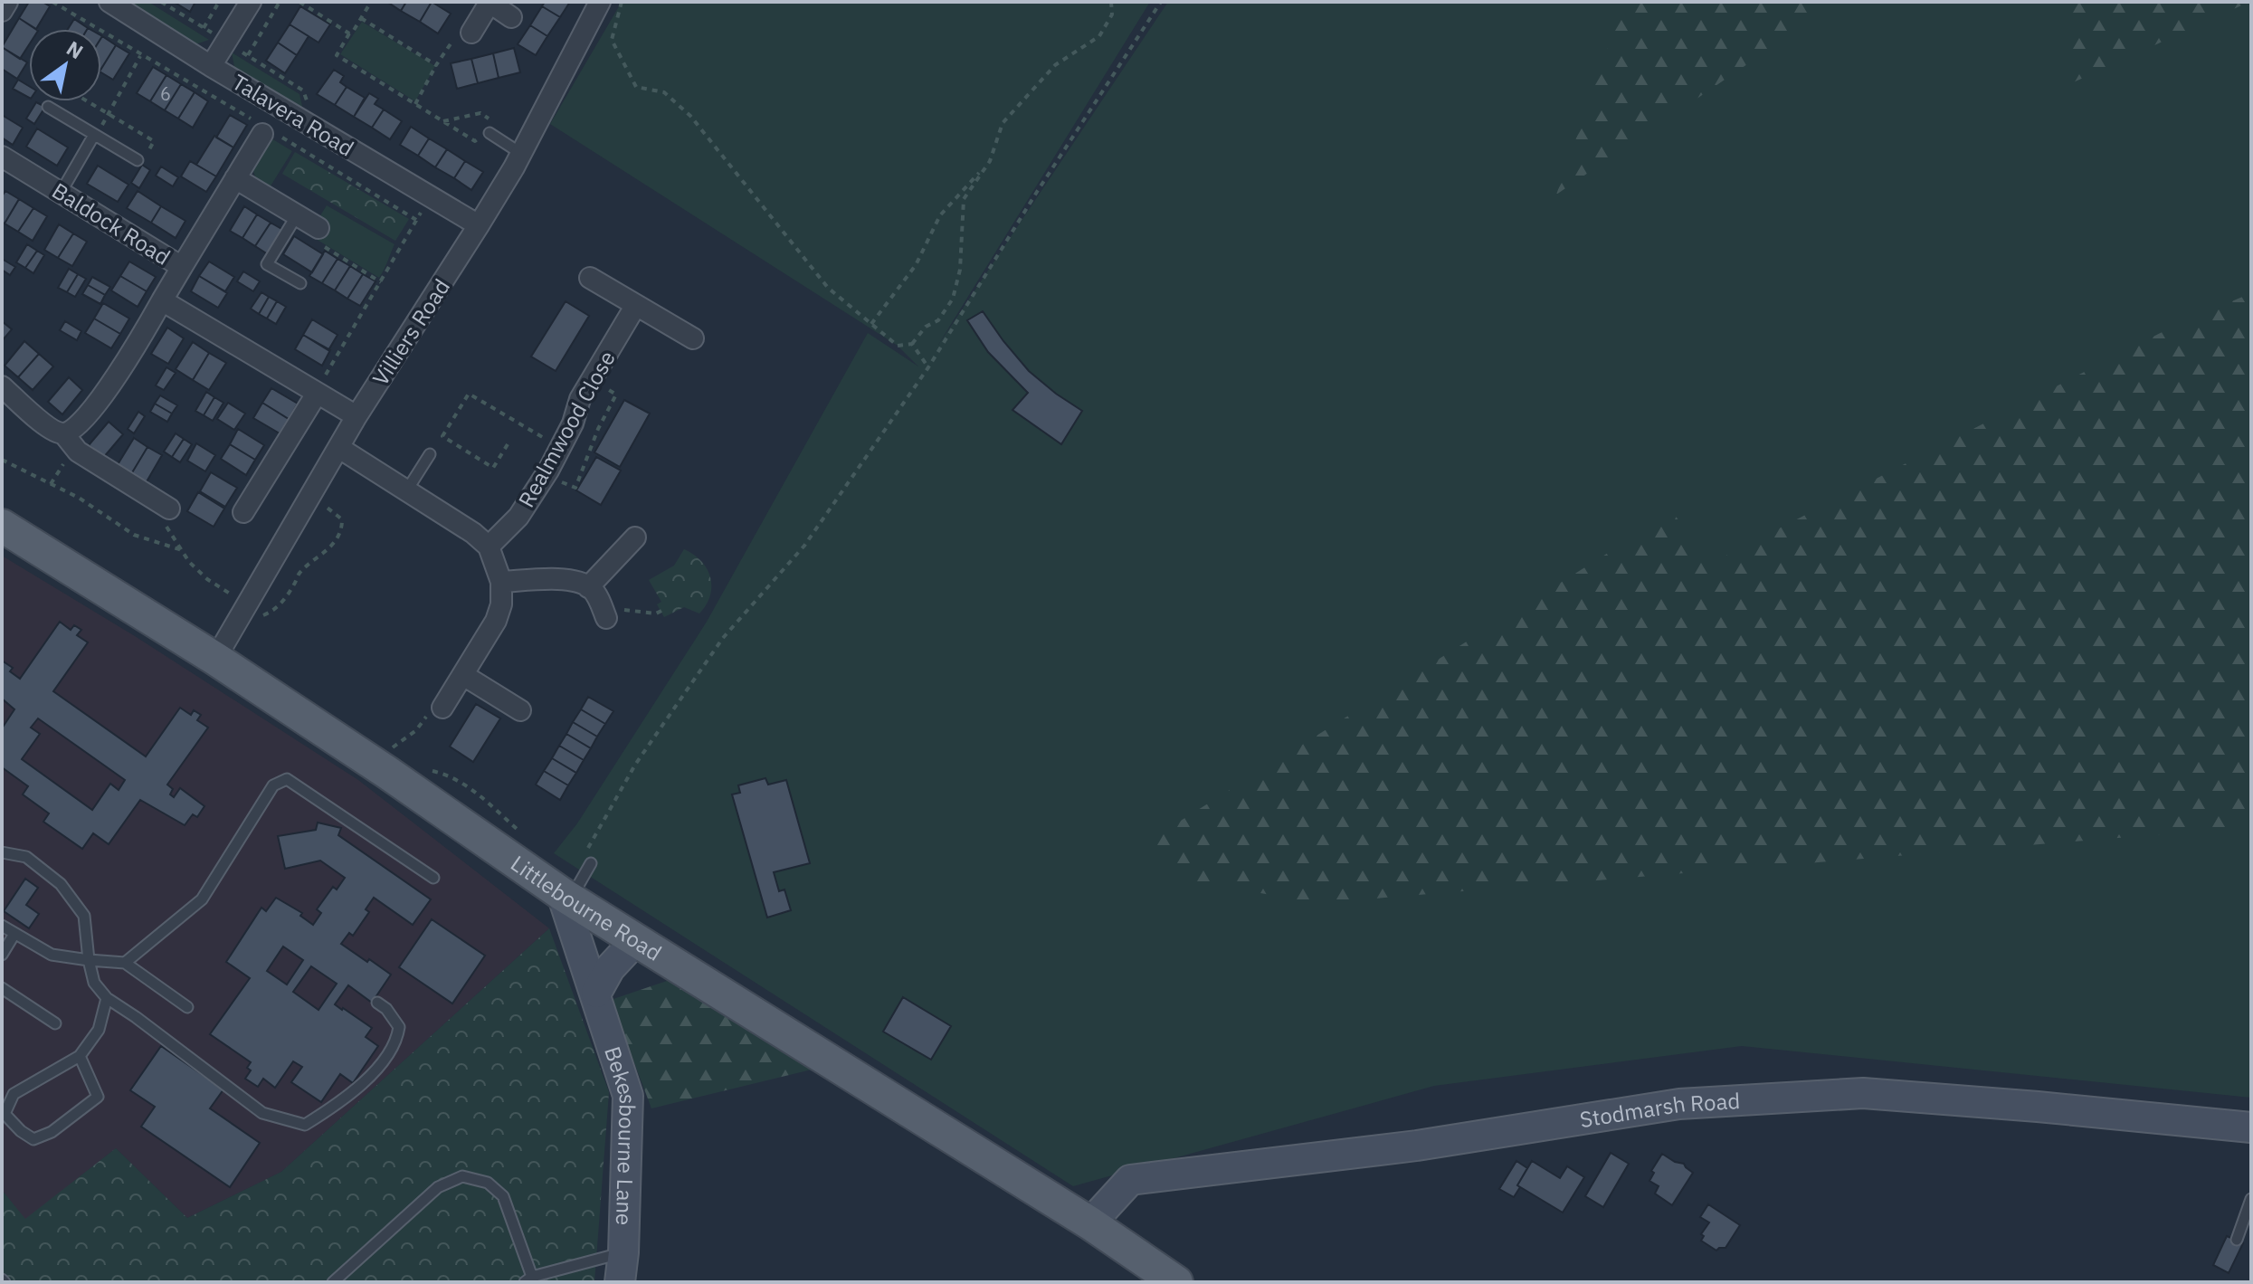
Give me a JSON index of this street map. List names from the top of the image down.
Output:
{
  "streets": {
    "main road": ["Littlebourne Road"],
    "street": [
      "Talavera Road",
      "Baldock Road",
      "Villiers Road",
      "Realmwood Close",
      "Stodmarsh Road",
      "Bekesbourne Lane"
    ]
  },
  "crossings": [
    ["Talavera Road", "Villiers Road"],
    ["Baldock Road", "Villiers Road"],
    ["Villiers Road", "Littlebourne Road"],
    ["Littlebourne Road", "Stodmarsh Road"],
    ["Littlebourne Road", "Bekesbourne Lane"]
  ],
  "house_numbers": ["6"],
  "north": "top right"
}
